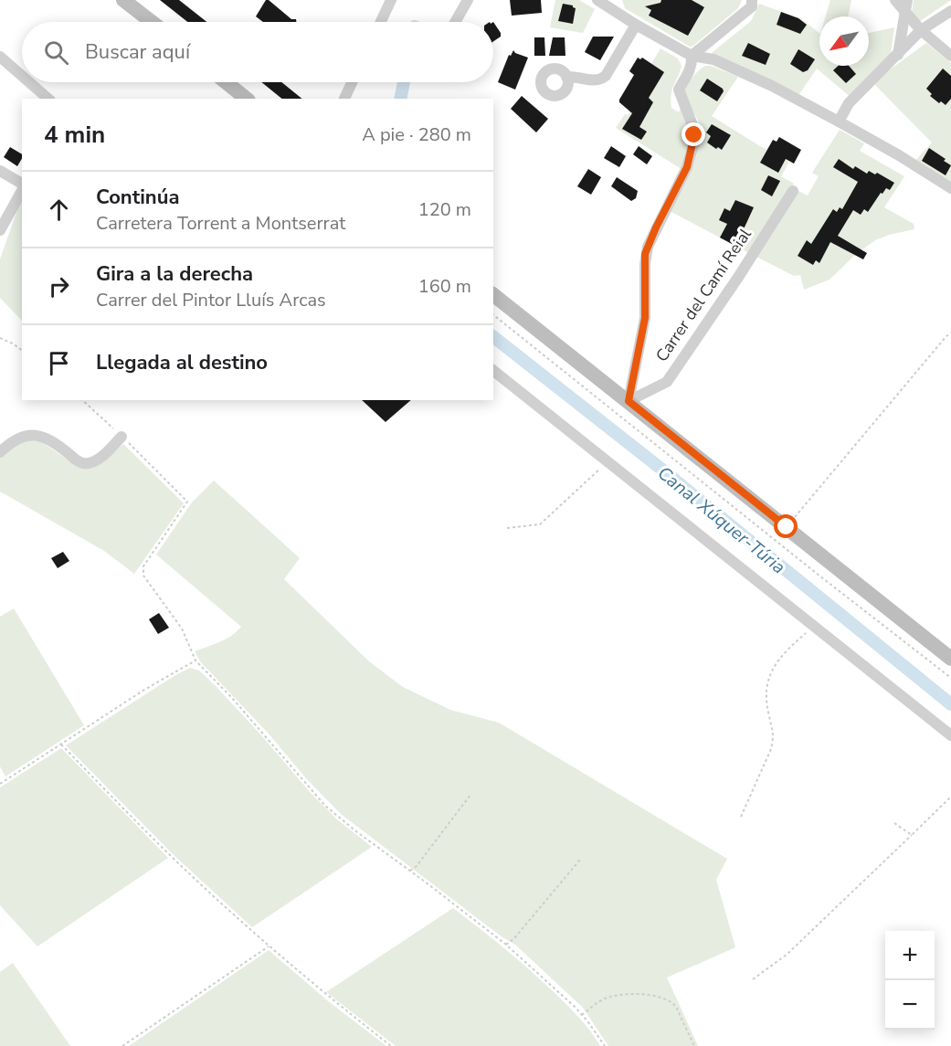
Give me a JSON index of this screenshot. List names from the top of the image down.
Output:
{
  "streets": {
    "street": ["Carrer del Camí Reial"]
  },
  "water": ["Canal Xúquer-Túria"],
  "north": "bottom left",
  "page": {
    "search": "Buscar aquí",
    "heading": ["4 min", "A pie · 280 m"],
    "list": [
      ["Continúa", "Carretera Torrent a Montserrat", "120 m"],
      ["Gira a la derecha", "Carrer del Pintor Lluís Arcas", "160 m"],
      "Llegada al destino"
    ],
    "map_buttons": ["+", "−"]
  }
}
